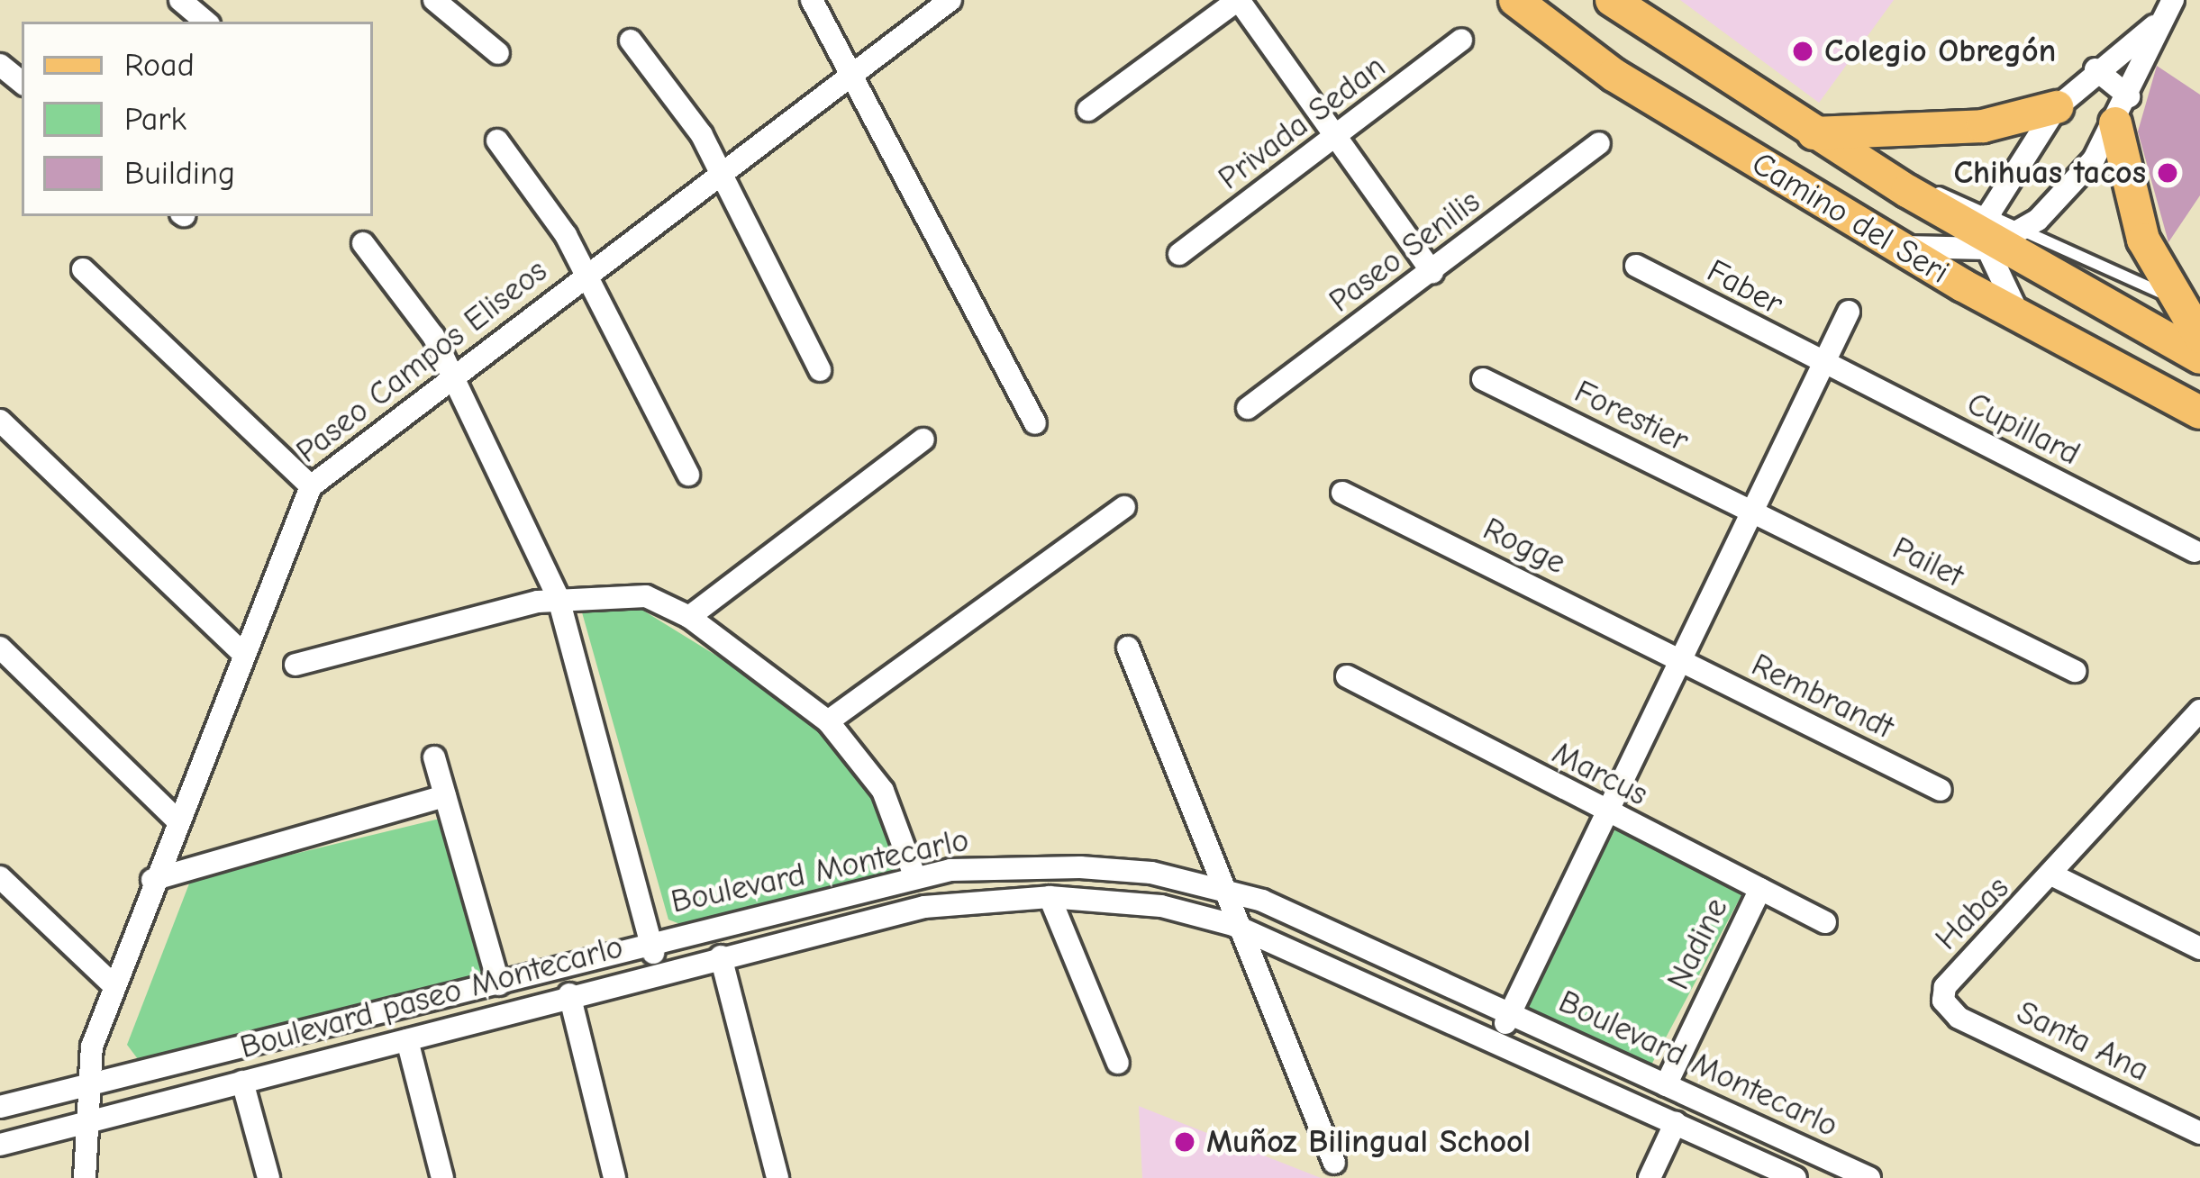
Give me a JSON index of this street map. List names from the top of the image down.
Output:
{
  "streets": {
    "main road": ["Camino del Seri"],
    "street": [
      "Privada Sedan",
      "Paseo Senilis",
      "Faber",
      "Paseo Campos Eliseos",
      "Forestier",
      "Cupillard",
      "Rogge",
      "Pailet",
      "Rembrandt",
      "Marcus",
      "Boulevard Montecarlo",
      "Habas",
      "Nadine",
      "Boulevard paseo Montecarlo",
      "Santa Ana"
    ]
  },
  "crossings": [
    ["Faber", "Cupillard"],
    ["Paseo Campos Eliseos", "Boulevard Montecarlo"],
    ["Paseo Campos Eliseos", "Boulevard paseo Montecarlo"],
    ["Forestier", "Pailet"],
    ["Rogge", "Rembrandt"],
    ["Marcus", "Nadine"],
    ["Boulevard Montecarlo", "Nadine"],
    ["Habas", "Santa Ana"]
  ],
  "places": ["Colegio Obregón", "Chihuas tacos", "Muñoz Bilingual School"],
  "legend": ["Road", "Park", "Building"]
}
